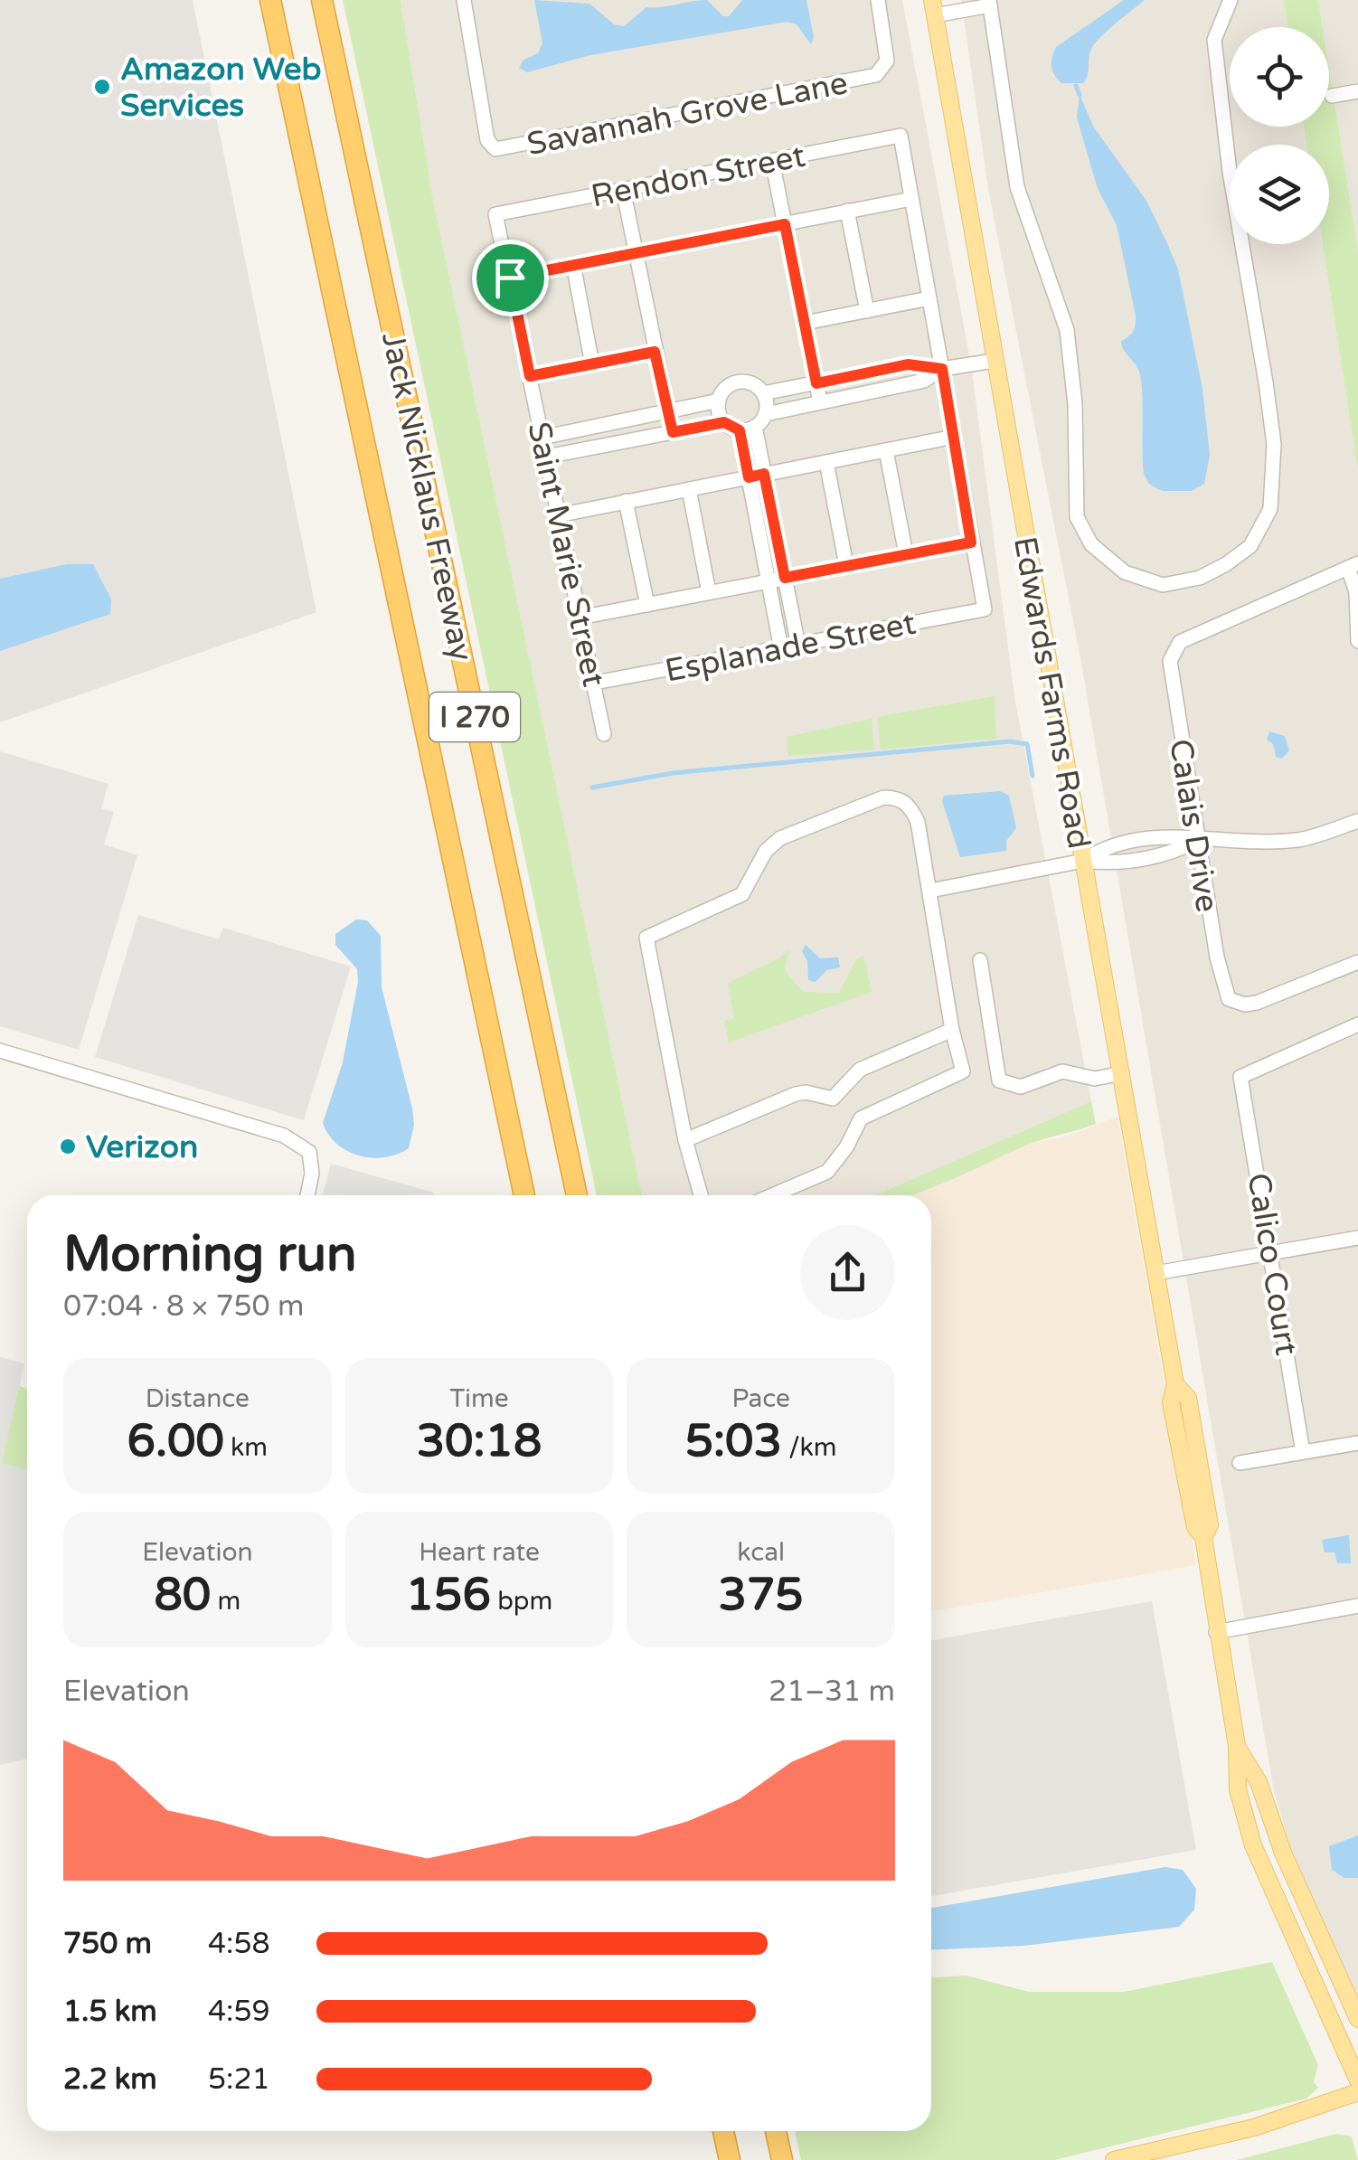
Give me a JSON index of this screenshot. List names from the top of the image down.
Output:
{
  "streets": {
    "highway": ["Jack Nicklaus Freeway", "I 270"],
    "main road": ["Edwards Farms Road"],
    "street": [
      "Savannah Grove Lane",
      "Rendon Street",
      "Saint Marie Street",
      "Esplanade Street",
      "Calais Drive",
      "Calico Court"
    ]
  },
  "crossings": [
    ["Rendon Street", "Saint Marie Street"],
    ["Saint Marie Street", "Esplanade Street"]
  ],
  "places": ["Amazon Web Services", "Verizon"],
  "page": {
    "heading": ["Morning run", "07:04 · 8 × 750 m"],
    "stats": [
      ["Distance", "6.00 km"],
      ["Time", "30:18"],
      ["Pace", "5:03 /km"],
      ["Elevation", "80 m"],
      ["Heart rate", "156 bpm"],
      ["kcal", "375"]
    ],
    "chart": ["Elevation", "21–31 m"],
    "list": [
      {
        "name": "750 m",
        "note": "4:58"
      },
      {
        "name": "1.5 km",
        "note": "4:59"
      },
      {
        "name": "2.2 km",
        "note": "5:21"
      }
    ]
  }
}
